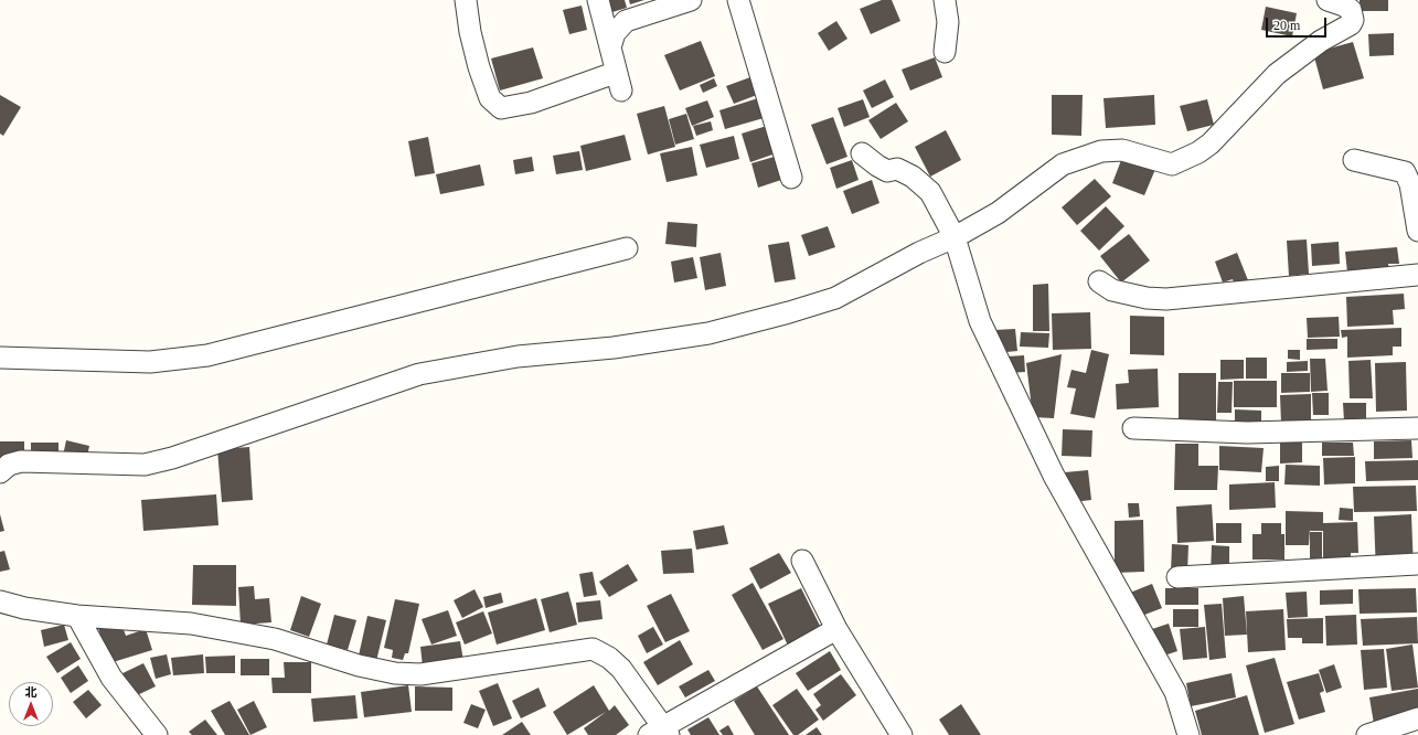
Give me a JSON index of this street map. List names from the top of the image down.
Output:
{
  "scale_bar": "20 m",
  "north": "top"
}
